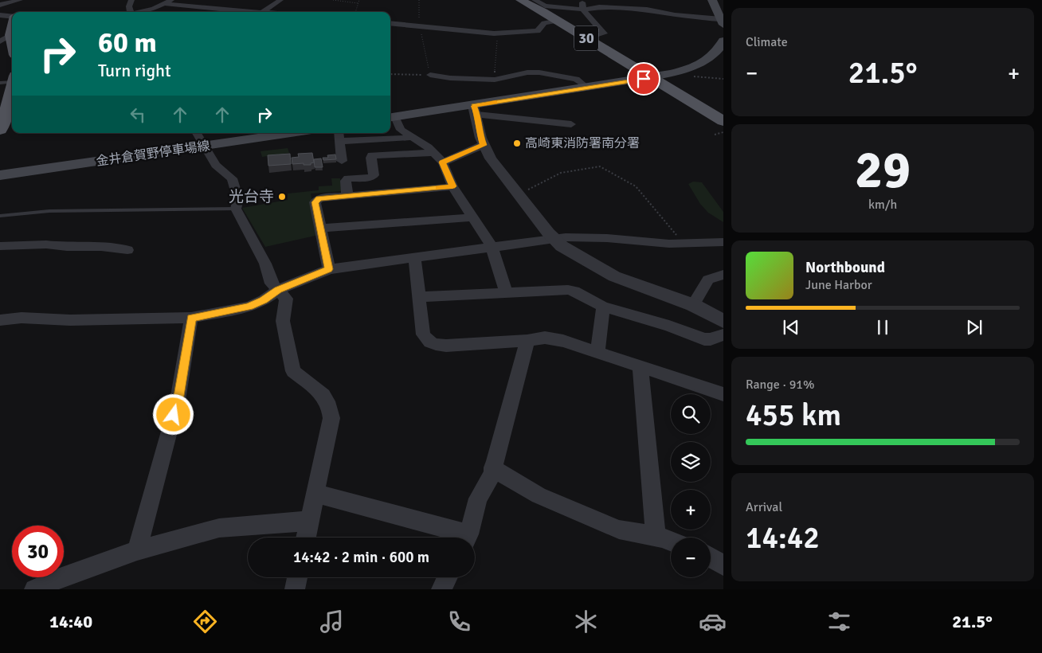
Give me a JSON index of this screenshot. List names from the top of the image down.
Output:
{
  "streets": {
    "main road": ["30", "金井倉賀野停車場線"]
  },
  "places": ["高崎東消防署南分署", "光台寺"],
  "page": {
    "tile": [
      "Climate",
      ["29", "km/h"],
      ["Range · 91%", "455 km"],
      ["Arrival", "14:42"]
    ],
    "turn": ["60 m", "Turn right"],
    "heat": ["−", "21.5°", "+"],
    "song": ["Northbound", "June Harbor"],
    "map_buttons": ["+", "−"],
    "limit": "30",
    "trip": "14:42 · 2 min · 600 m",
    "tabs": ["14:40", "21.5°"]
  }
}
